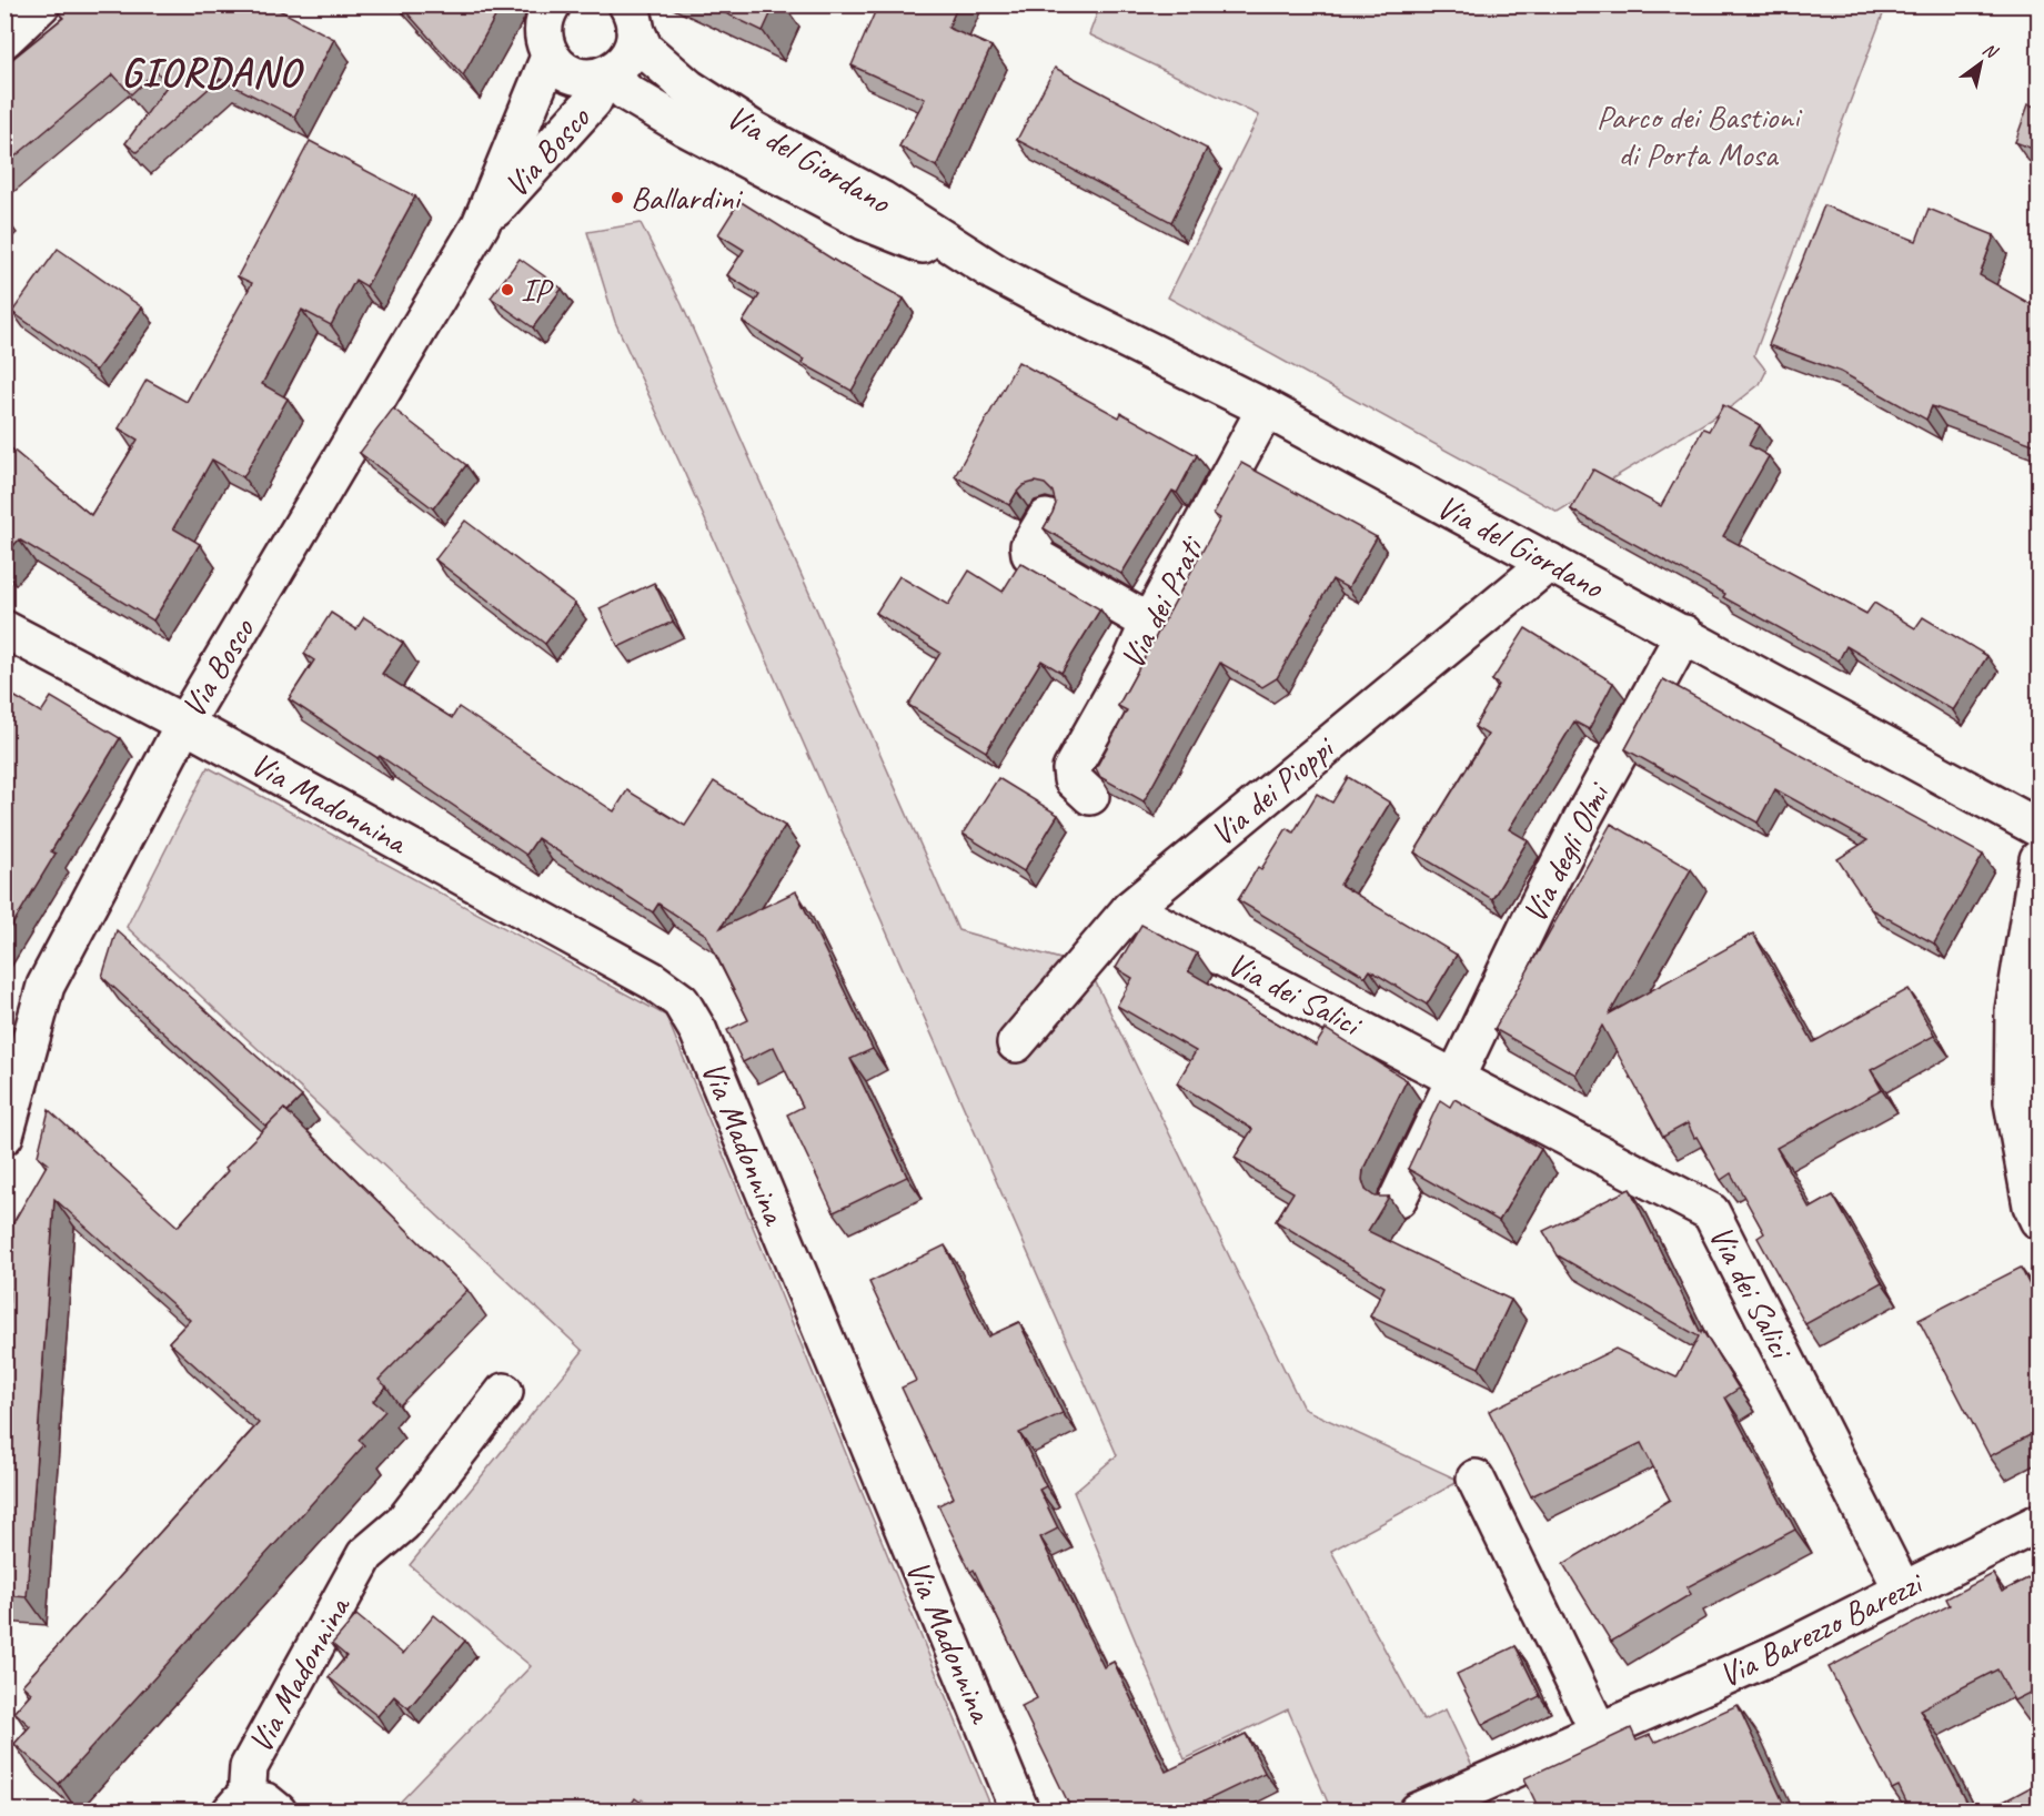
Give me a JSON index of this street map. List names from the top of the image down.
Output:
{
  "streets": {
    "street": [
      "Via Bosco",
      "Via del Giordano",
      "Via dei Prati",
      "Via dei Pioppi",
      "Via Madonnina",
      "Via degli Olmi",
      "Via dei Salici",
      "Via Barezzo Barezzi"
    ]
  },
  "crossings": [
    ["Via Bosco", "Via del Giordano"],
    ["Via Bosco", "Via Madonnina"],
    ["Via del Giordano", "Via dei Prati"],
    ["Via del Giordano", "Via dei Pioppi"],
    ["Via del Giordano", "Via degli Olmi"],
    ["Via dei Pioppi", "Via dei Salici"],
    ["Via degli Olmi", "Via dei Salici"],
    ["Via dei Salici", "Via Barezzo Barezzi"]
  ],
  "districts": ["GIORDANO"],
  "parks": ["Parco dei Bastioni di Porta Mosa"],
  "places": ["Ballardini", "IP"],
  "north": "top right"
}
